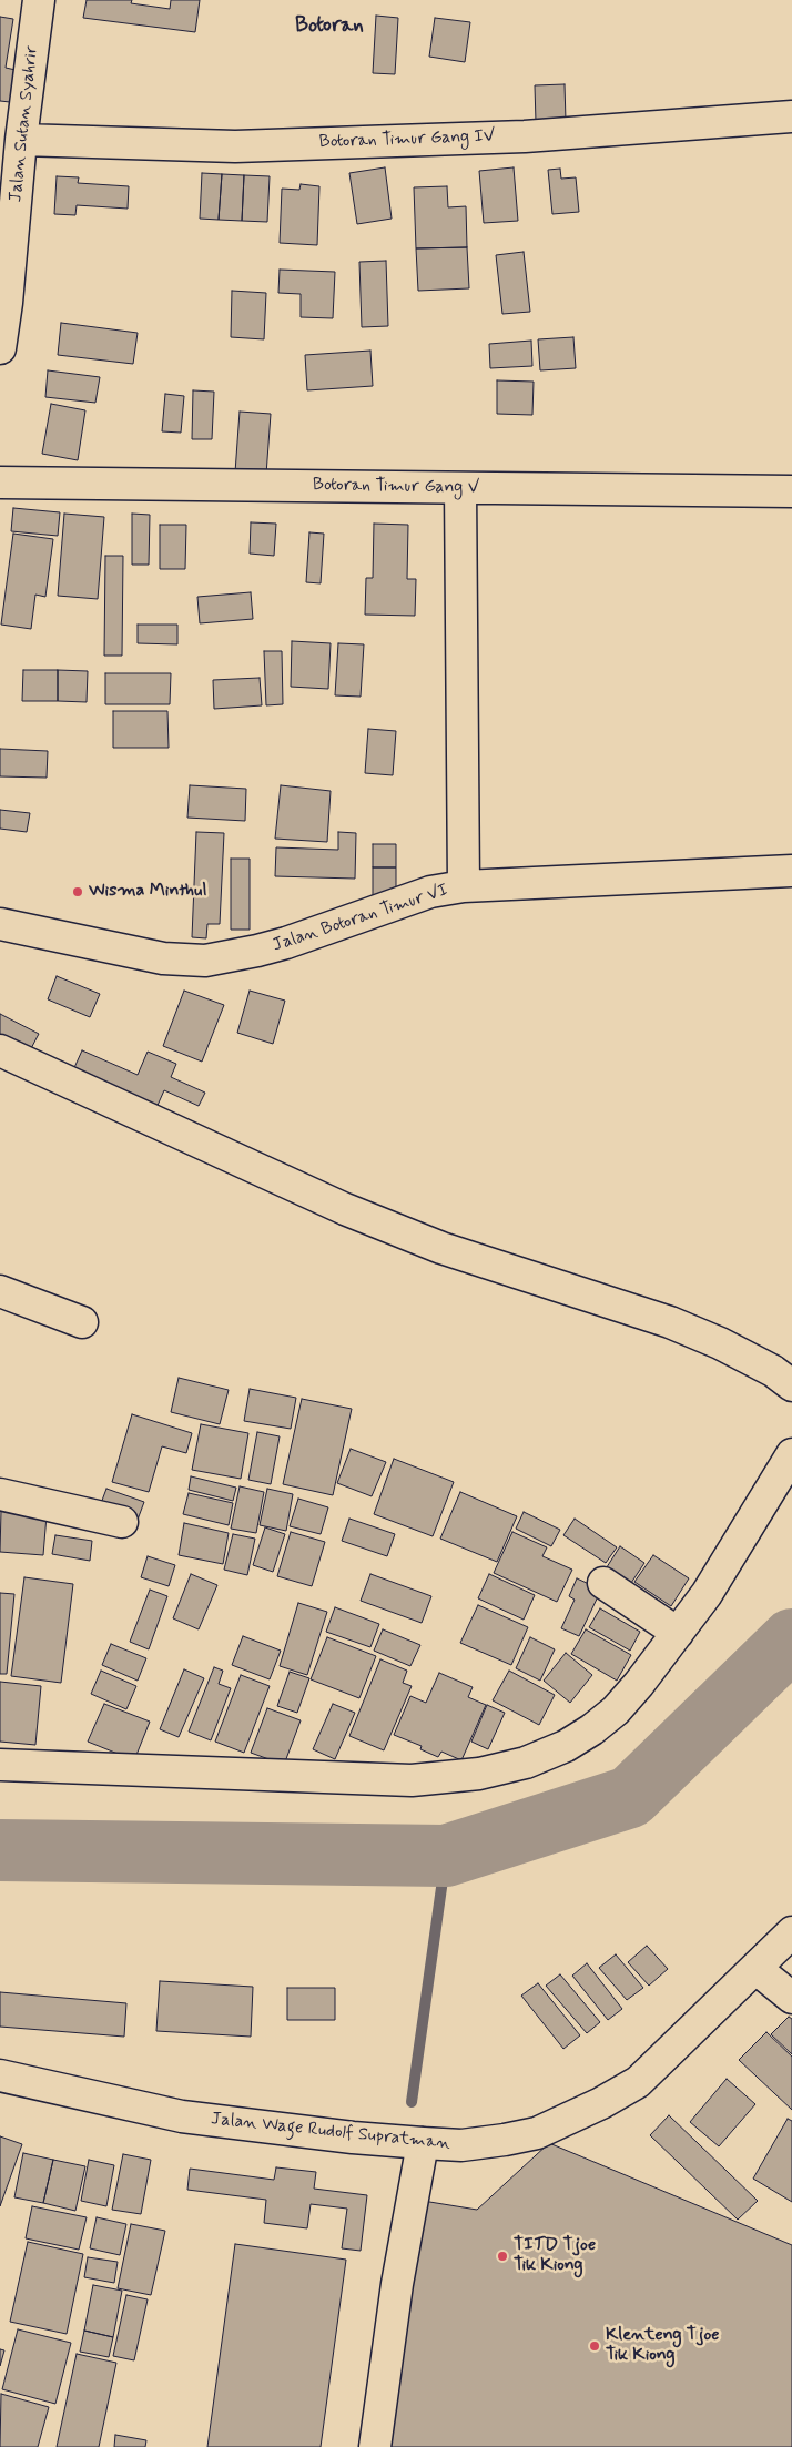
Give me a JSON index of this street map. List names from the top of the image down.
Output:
{
  "streets": {
    "street": [
      "Jalan Sutan Syahrir",
      "Botoran Timur Gang IV",
      "Botoran Timur Gang V",
      "Jalan Botoran Timur VI",
      "Jalan Wage Rudolf Supratman"
    ]
  },
  "crossings": [
    ["Jalan Sutan Syahrir", "Botoran Timur Gang IV"]
  ],
  "districts": ["Botoran"],
  "places": ["Wisma Minthul", "TITD Tjoe Tik Kiong", "Klenteng Tjoe Tik Kiong"]
}
